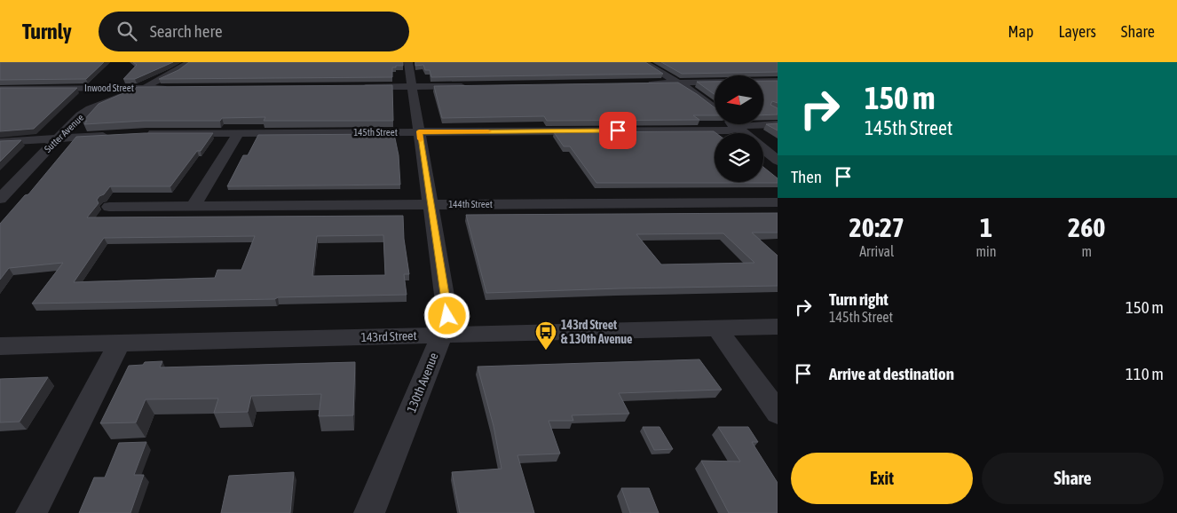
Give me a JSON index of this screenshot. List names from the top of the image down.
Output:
{
  "streets": {
    "street": [
      "Inwood Street",
      "145th Street",
      "Sutter Avenue",
      "144th Street",
      "143rd Street",
      "130th Avenue"
    ]
  },
  "crossings": [
    ["Inwood Street", "Sutter Avenue"],
    ["145th Street", "130th Avenue"],
    ["144th Street", "130th Avenue"],
    ["143rd Street", "130th Avenue"]
  ],
  "places": {
    "bus stop": ["143rd Street & 130th Avenue"]
  },
  "north": "left",
  "page": {
    "header": "Turnly",
    "search": "Search here",
    "nav": ["Map", "Layers", "Share"],
    "turn": ["150 m", "145th Street"],
    "then": "Then",
    "eta": [
      "20:27",
      "Arrival",
      "1",
      "min",
      "260",
      "m"
    ],
    "list": [
      {
        "name": "Turn right",
        "note": "145th Street",
        "value": "150 m"
      },
      {
        "name": "Arrive at destination",
        "value": "110 m"
      }
    ],
    "buttons": ["Exit", "Share"]
  }
}
